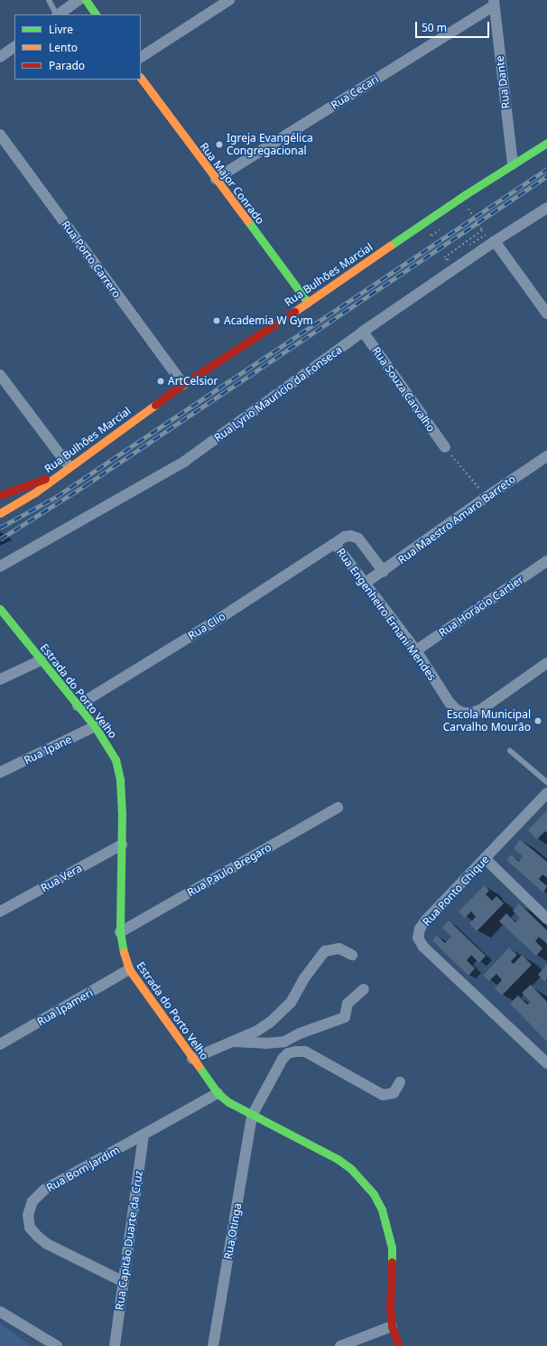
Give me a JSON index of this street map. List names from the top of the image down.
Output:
{
  "streets": {
    "street": [
      "Rua Dante",
      "Rua Cecari",
      "Rua Major Conrado",
      "Rua Porto Carrero",
      "Rua Bulhões Marcial",
      "Rua Souza Carvalho",
      "Rua Lyrio Mauricio da Fonseca",
      "Rua Maestro Amaro Barreto",
      "Rua Horácio Cartier",
      "Rua Engenheiro Ernani Mendes",
      "Rua Clio",
      "Estrada do Porto Velho",
      "Rua Ipane",
      "Rua Paulo Bregaro",
      "Rua Vera",
      "Rua Ponto Chique",
      "Rua Ipameri",
      "Rua Bom Jardim",
      "Rua Otinga",
      "Rua Capitão Duarte da Cruz"
    ]
  },
  "crossings": [
    ["Rua Dante", "Rua Cecari"],
    ["Rua Dante", "Rua Bulhões Marcial"],
    ["Rua Cecari", "Rua Major Conrado"],
    ["Rua Major Conrado", "Rua Bulhões Marcial"],
    ["Rua Porto Carrero", "Rua Bulhões Marcial"],
    ["Rua Souza Carvalho", "Rua Lyrio Mauricio da Fonseca"],
    ["Rua Maestro Amaro Barreto", "Rua Engenheiro Ernani Mendes"],
    ["Rua Maestro Amaro Barreto", "Rua Clio"],
    ["Rua Horácio Cartier", "Rua Engenheiro Ernani Mendes"],
    ["Rua Engenheiro Ernani Mendes", "Rua Clio"],
    ["Rua Clio", "Estrada do Porto Velho"],
    ["Estrada do Porto Velho", "Rua Ipane"],
    ["Estrada do Porto Velho", "Rua Paulo Bregaro"],
    ["Estrada do Porto Velho", "Rua Vera"],
    ["Estrada do Porto Velho", "Rua Ipameri"],
    ["Estrada do Porto Velho", "Rua Bom Jardim"],
    ["Estrada do Porto Velho", "Rua Otinga"],
    ["Rua Bom Jardim", "Rua Capitão Duarte da Cruz"]
  ],
  "places": [
    "Igreja Evangélica Congregacional",
    "Academia W Gym",
    "ArtCelsior",
    "Escola Municipal Carvalho Mourão"
  ],
  "legend": ["Livre", "Lento", "Parado"],
  "scale_bar": "50 m"
}
